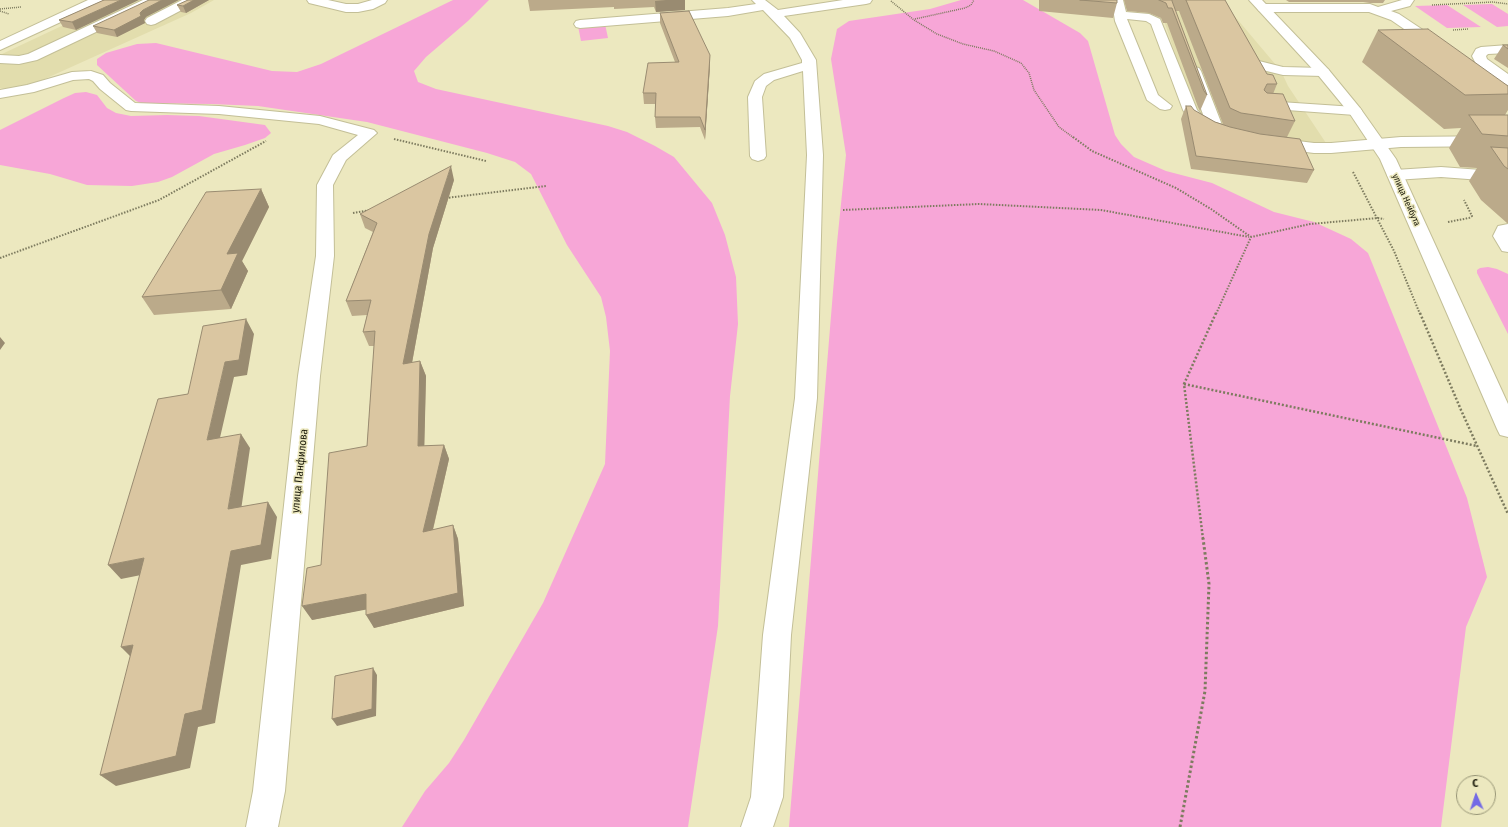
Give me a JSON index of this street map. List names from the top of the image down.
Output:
{
  "streets": {
    "main road": ["улица Нейбута", "улица Панфилова"]
  },
  "north": "top"
}
